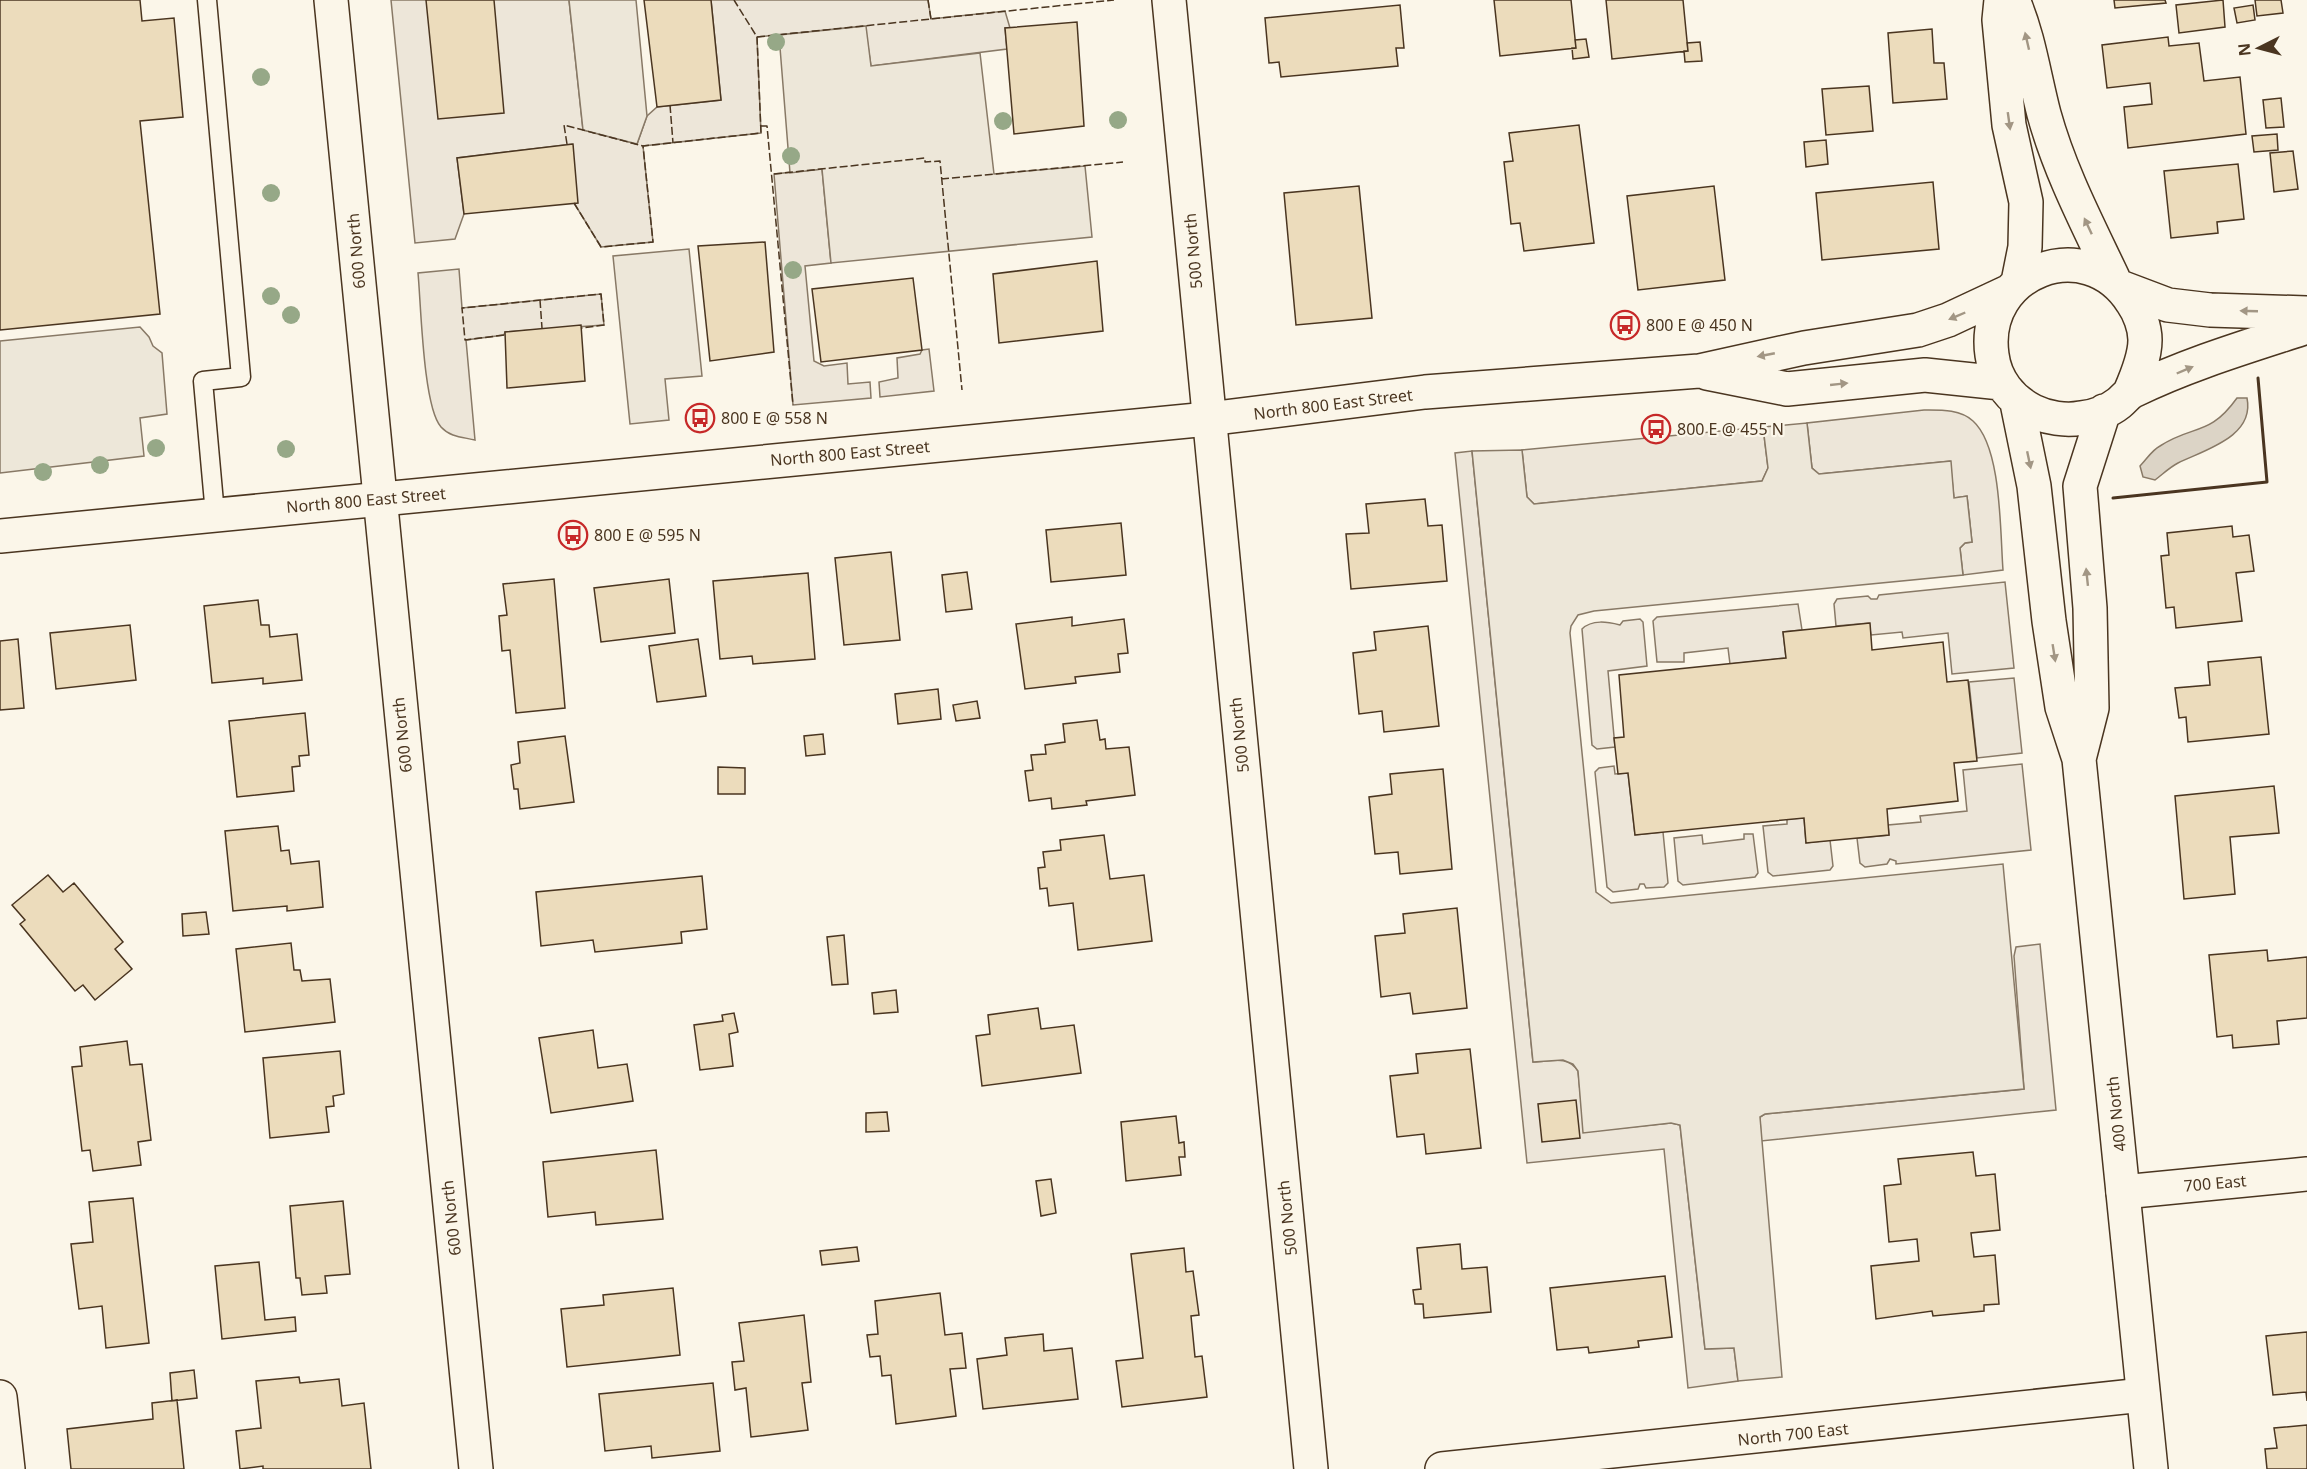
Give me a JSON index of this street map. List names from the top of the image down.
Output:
{
  "streets": {
    "street": [
      "600 North",
      "500 North",
      "North 800 East Street",
      "400 North",
      "700 East",
      "North 700 East"
    ]
  },
  "crossings": [
    ["600 North", "North 800 East Street"],
    ["500 North", "North 800 East Street"],
    ["400 North", "700 East"],
    ["400 North", "North 700 East"]
  ],
  "places": {
    "bus stop": [
      "800 E @ 450 N",
      "800 E @ 558 N",
      "800 E @ 455 N",
      "800 E @ 595 N"
    ]
  },
  "north": "left"
}
